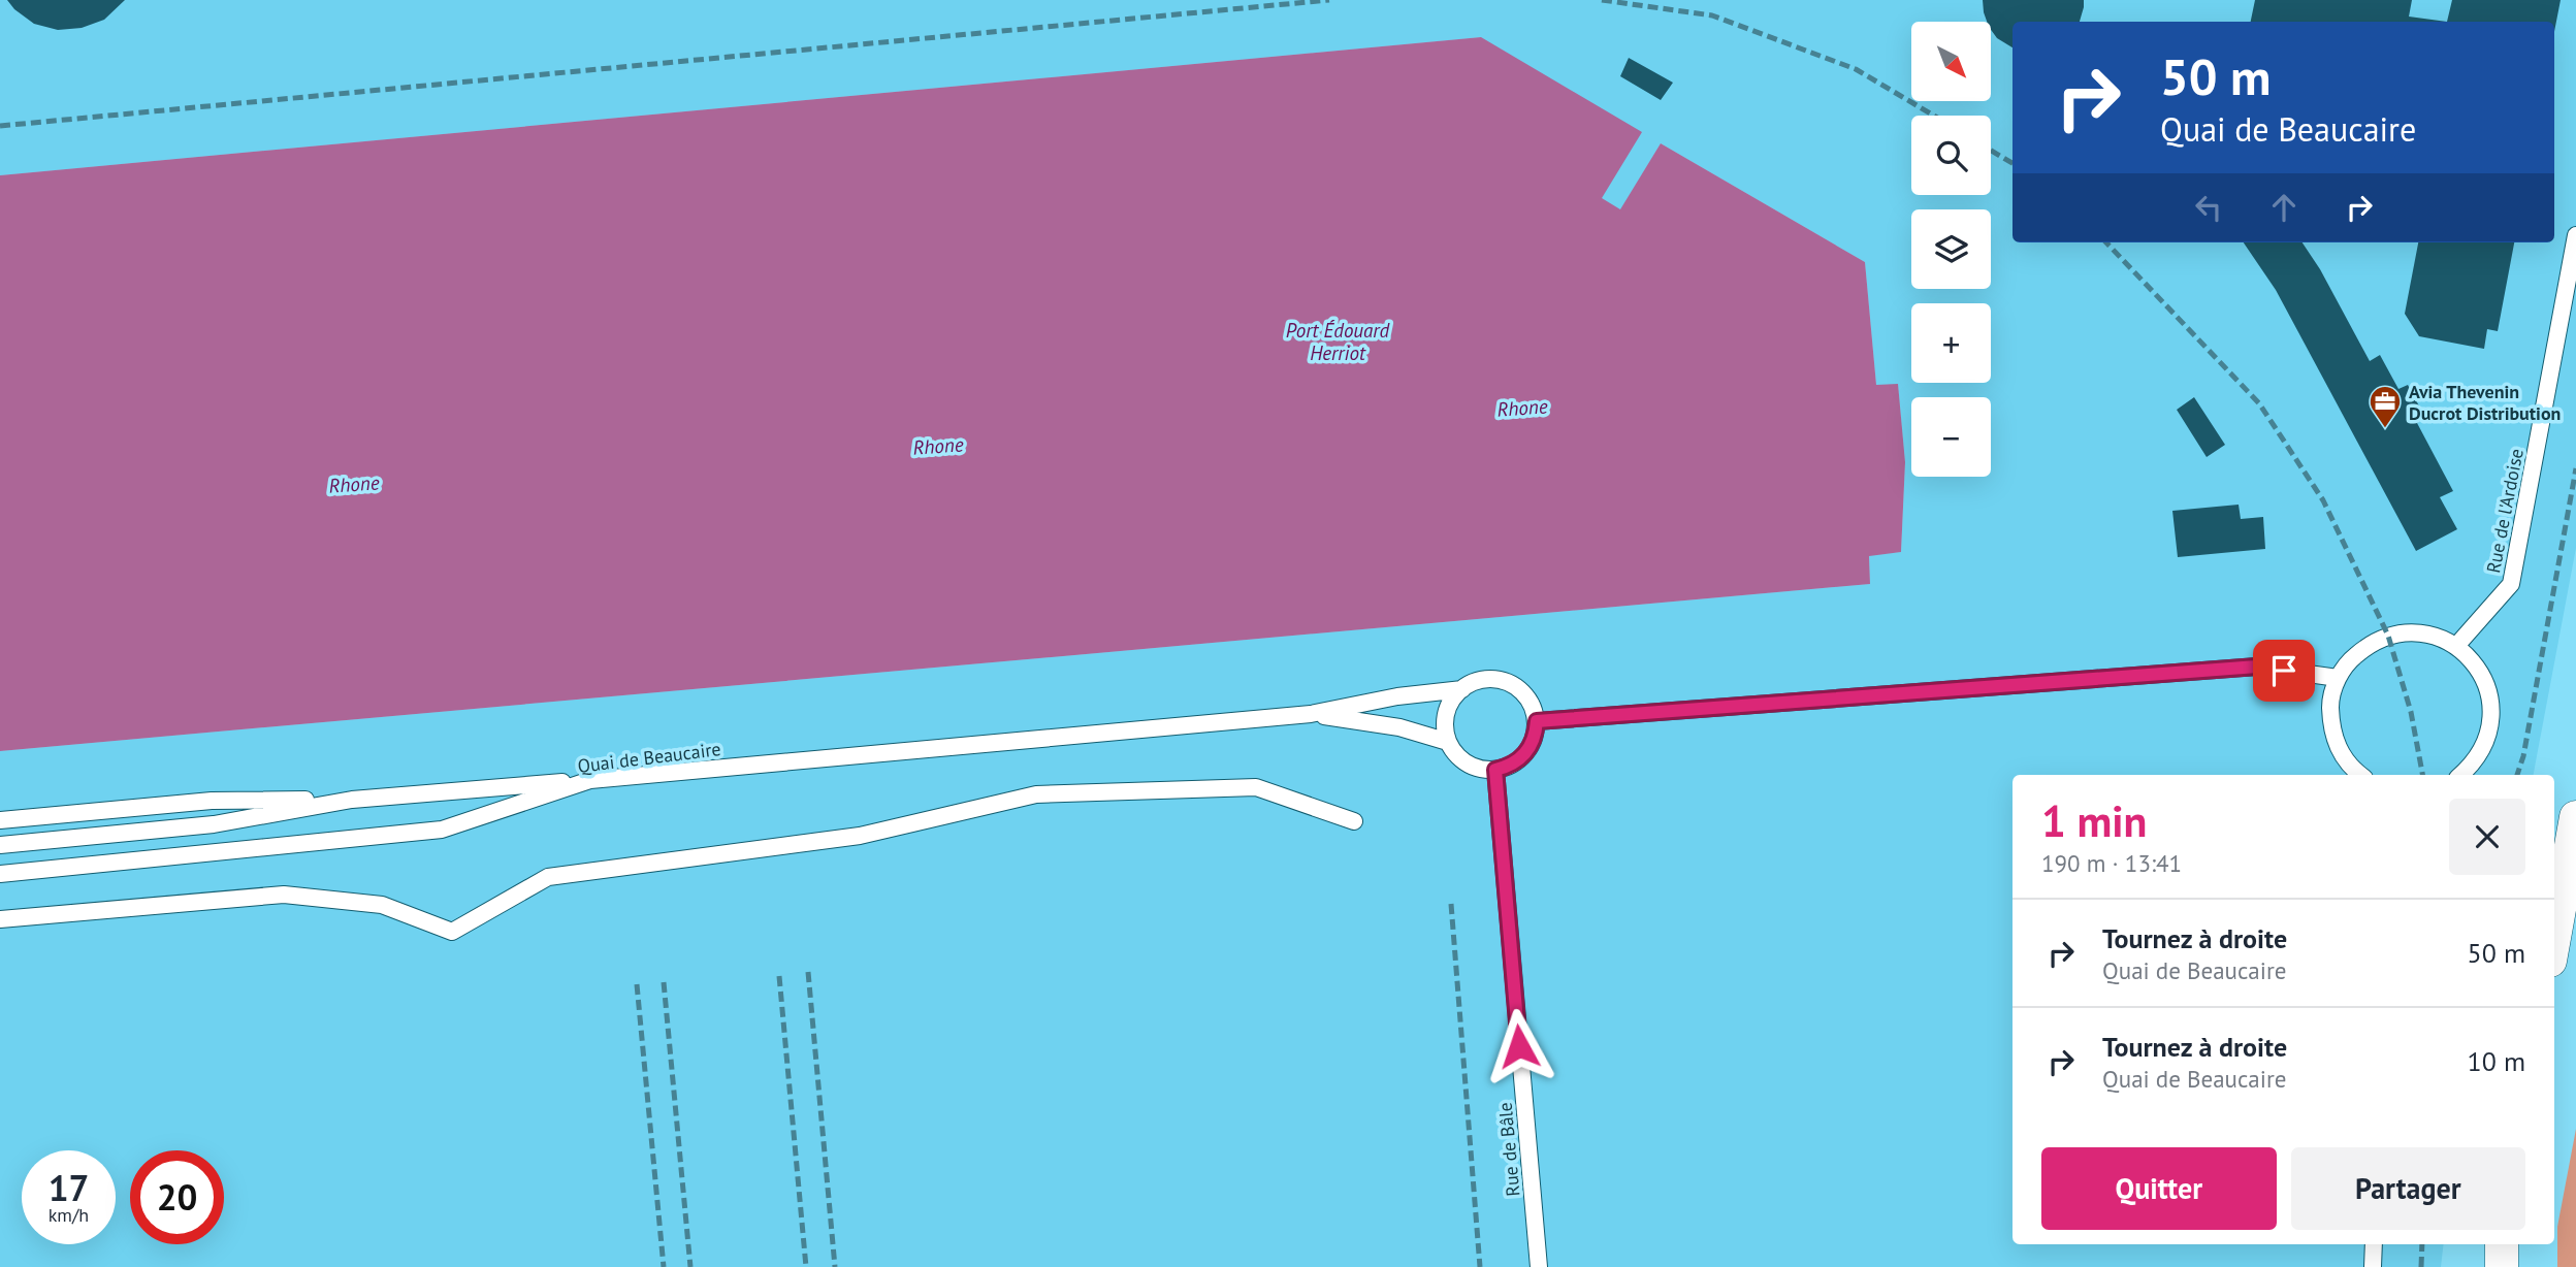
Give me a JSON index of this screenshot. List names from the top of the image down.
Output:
{
  "streets": {
    "lane": ["Rue de l'Ardoise", "Quai de Beaucaire", "Rue de Bâle"]
  },
  "crossings": [
    ["Quai de Beaucaire", "Rue de Bâle"]
  ],
  "water": ["Port Édouard Herriot", "Rhone"],
  "places": {
    "office": ["Avia Thevenin Ducrot Distribution"]
  },
  "north": "bottom right",
  "page": {
    "map_buttons": ["+", "−"],
    "turn": ["50 m", "Quai de Beaucaire"],
    "heading": ["1 min", "190 m · 13:41"],
    "list": [
      {
        "name": "Tournez à droite",
        "note": "Quai de Beaucaire",
        "value": "50 m"
      },
      {
        "name": "Tournez à droite",
        "note": "Quai de Beaucaire",
        "value": "10 m"
      }
    ],
    "buttons": ["Quitter", "Partager"],
    "speed": "17 km/h",
    "limit": "20"
  }
}
